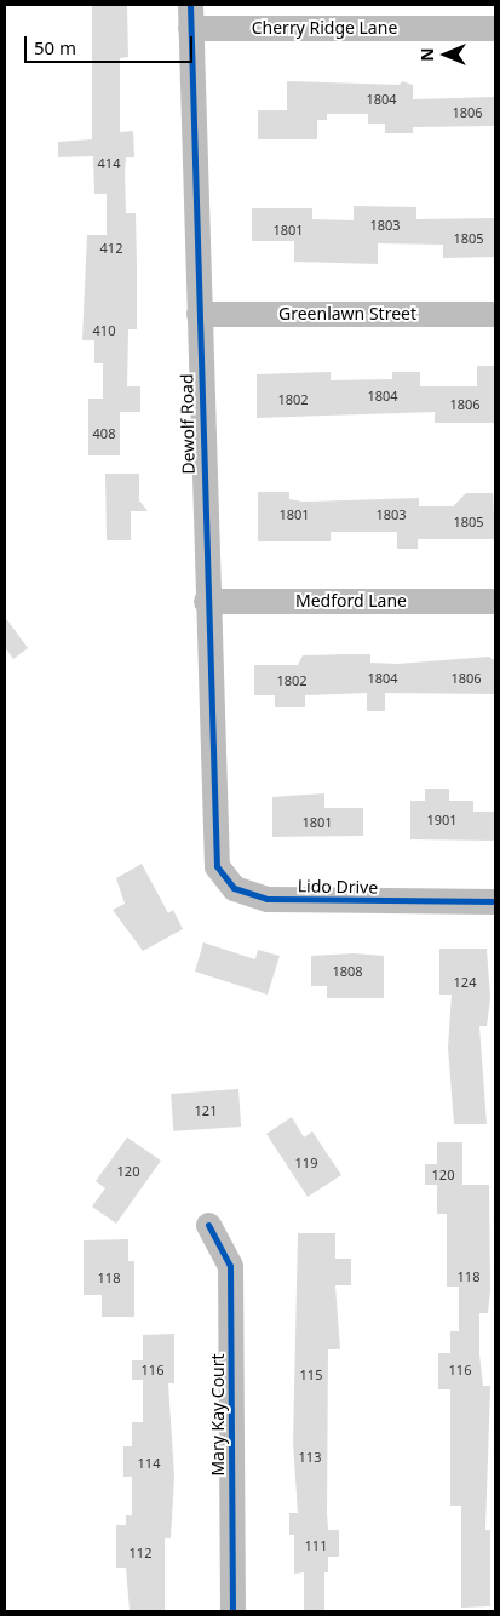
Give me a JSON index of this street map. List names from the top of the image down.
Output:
{
  "streets": {
    "street": [
      "Cherry Ridge Lane",
      "Greenlawn Street",
      "Dewolf Road",
      "Medford Lane",
      "Lido Drive",
      "Mary Kay Court"
    ]
  },
  "crossings": [
    ["Cherry Ridge Lane", "Dewolf Road"],
    ["Greenlawn Street", "Dewolf Road"],
    ["Dewolf Road", "Medford Lane"],
    ["Dewolf Road", "Lido Drive"]
  ],
  "house_numbers": [
    "1804",
    "1806",
    "414",
    "1803",
    "1801",
    "1805",
    "412",
    "410",
    "1804",
    "1802",
    "1806",
    "408",
    "1801",
    "1803",
    "1805",
    "1804",
    "1806",
    "1802",
    "1901",
    "1801",
    "1808",
    "124",
    "121",
    "119",
    "120",
    "120",
    "118",
    "118",
    "116",
    "116",
    "115",
    "113",
    "114",
    "111",
    "112"
  ],
  "scale_bar": "50 m",
  "north": "left"
}
